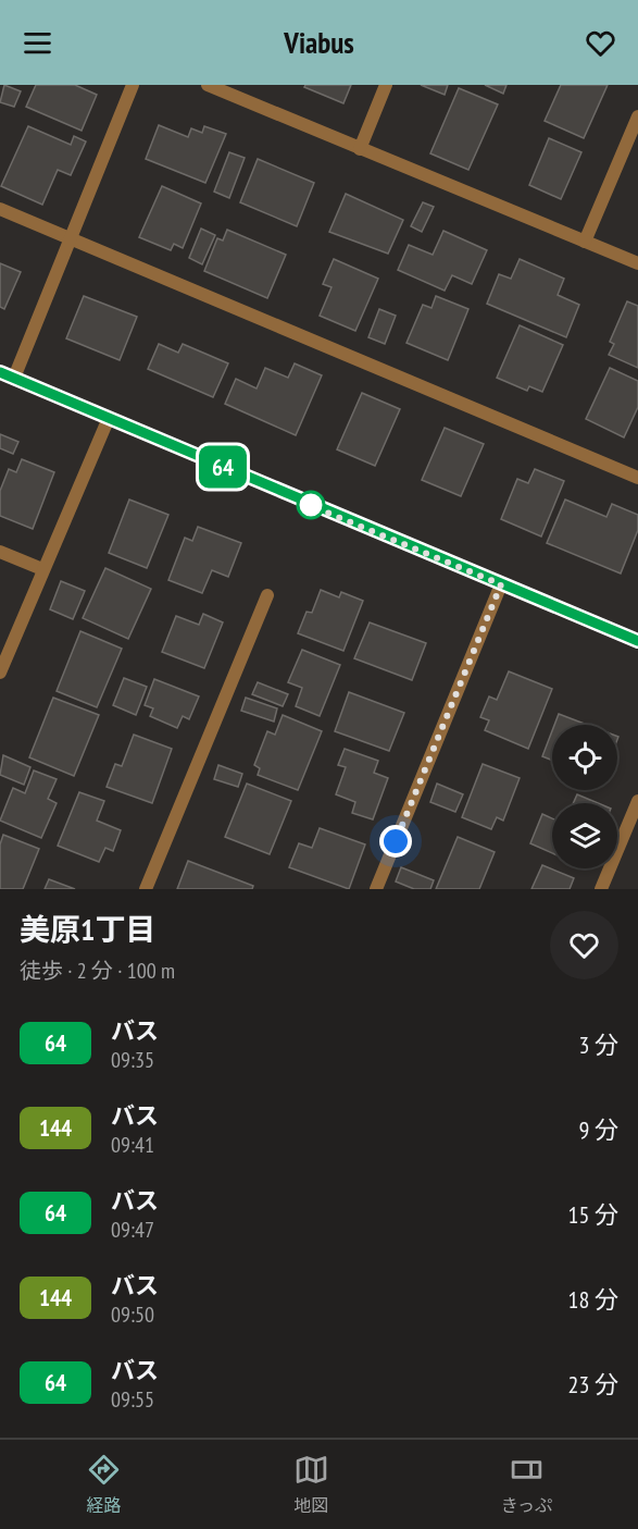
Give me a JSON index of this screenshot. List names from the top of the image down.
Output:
{
  "lines": ["bus line 64"],
  "page": {
    "header": "Viabus",
    "on_map": "64",
    "heading": ["美原1丁目", "徒歩 · 2 分 · 100 m"],
    "list": [
      {
        "mark": "64",
        "name": "バス",
        "note": "09:35",
        "value": "3 分"
      },
      {
        "mark": "144",
        "name": "バス",
        "note": "09:41",
        "value": "9 分"
      },
      {
        "mark": "64",
        "name": "バス",
        "note": "09:47",
        "value": "15 分"
      },
      {
        "mark": "144",
        "name": "バス",
        "note": "09:50",
        "value": "18 分"
      },
      {
        "mark": "64",
        "name": "バス",
        "note": "09:55",
        "value": "23 分"
      }
    ],
    "tabs": ["経路", "地図", "きっぷ"]
  }
}
